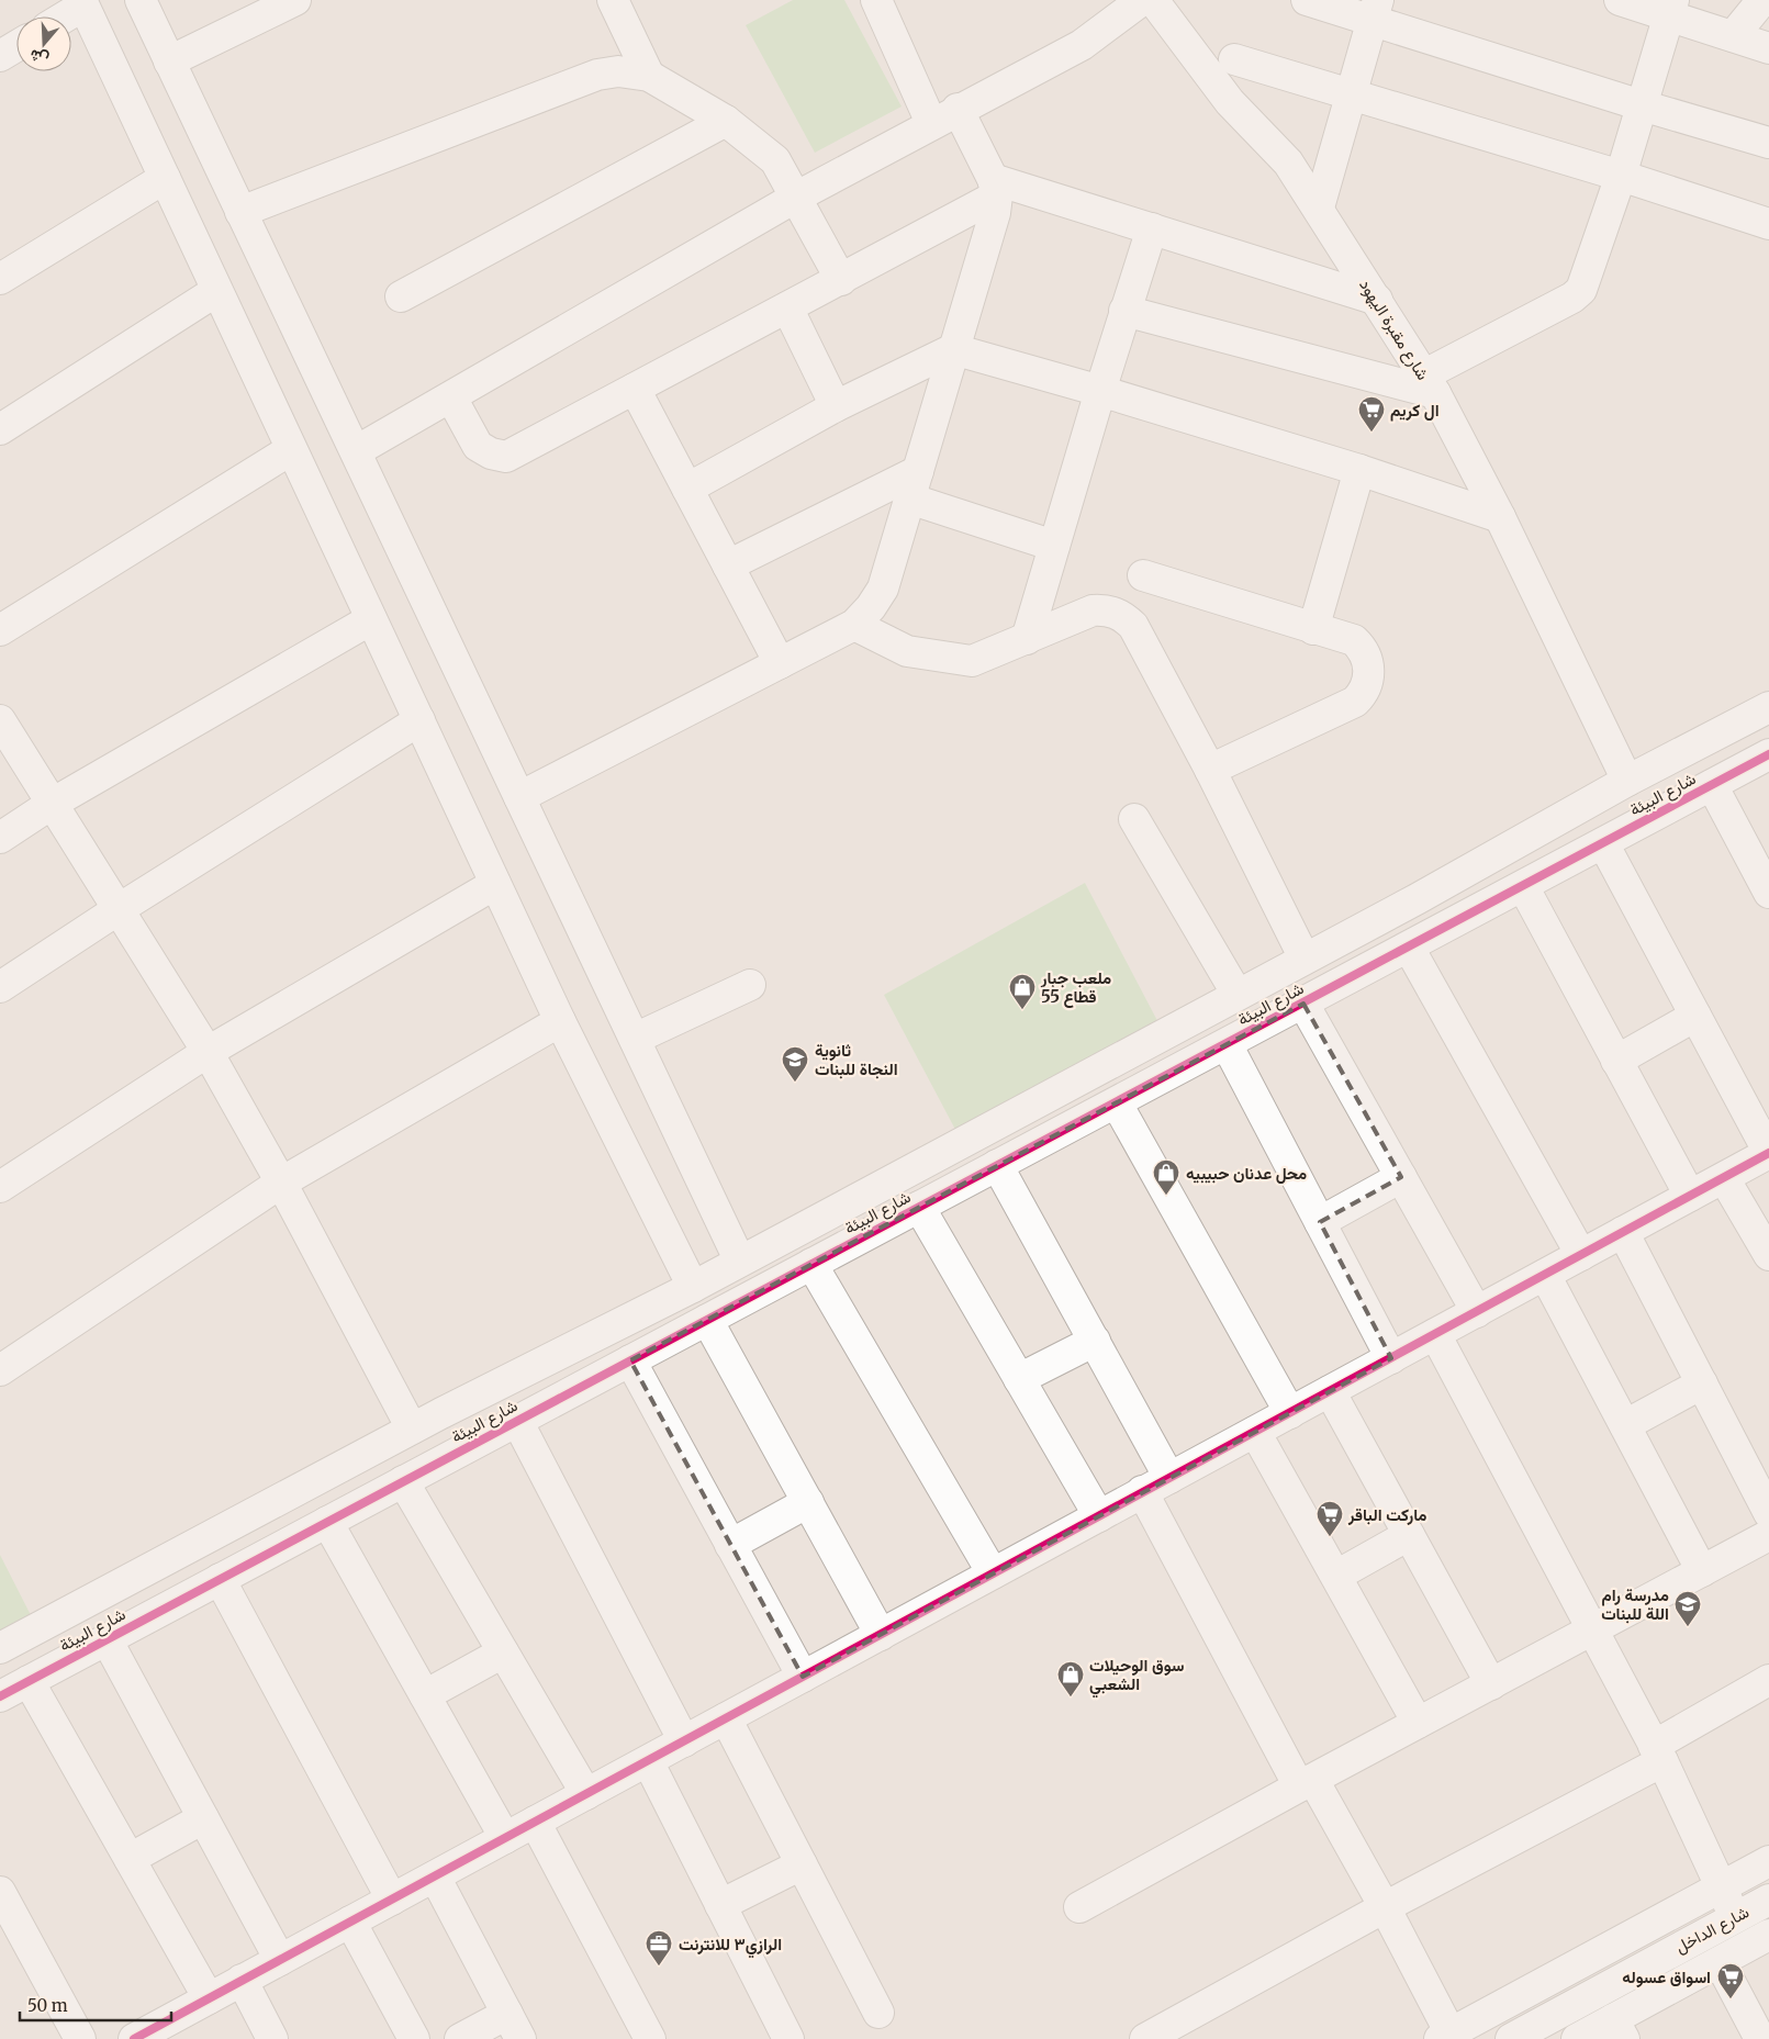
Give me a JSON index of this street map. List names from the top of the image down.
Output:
{
  "streets": {
    "street": ["شارع مقبرة اليهود", "شارع البيئة", "شارع الداخل"]
  },
  "crossings": [
    ["شارع مقبرة اليهود", "شارع البيئة"]
  ],
  "places": {
    "supermarket": ["ال كريم", "ماركت الباقر", "اسواق عسوله"],
    "shop": ["ملعب جبار قطاع 55", "محل عدنان حبيبيه", "سوق الوحيلات الشعبي"],
    "school or university": ["ثانوية النجاة للبنات", "مدرسة رام اللة للبنات"],
    "office": ["الرازي٣ للانترنت"]
  },
  "scale_bar": "50 m",
  "north": "bottom"
}
